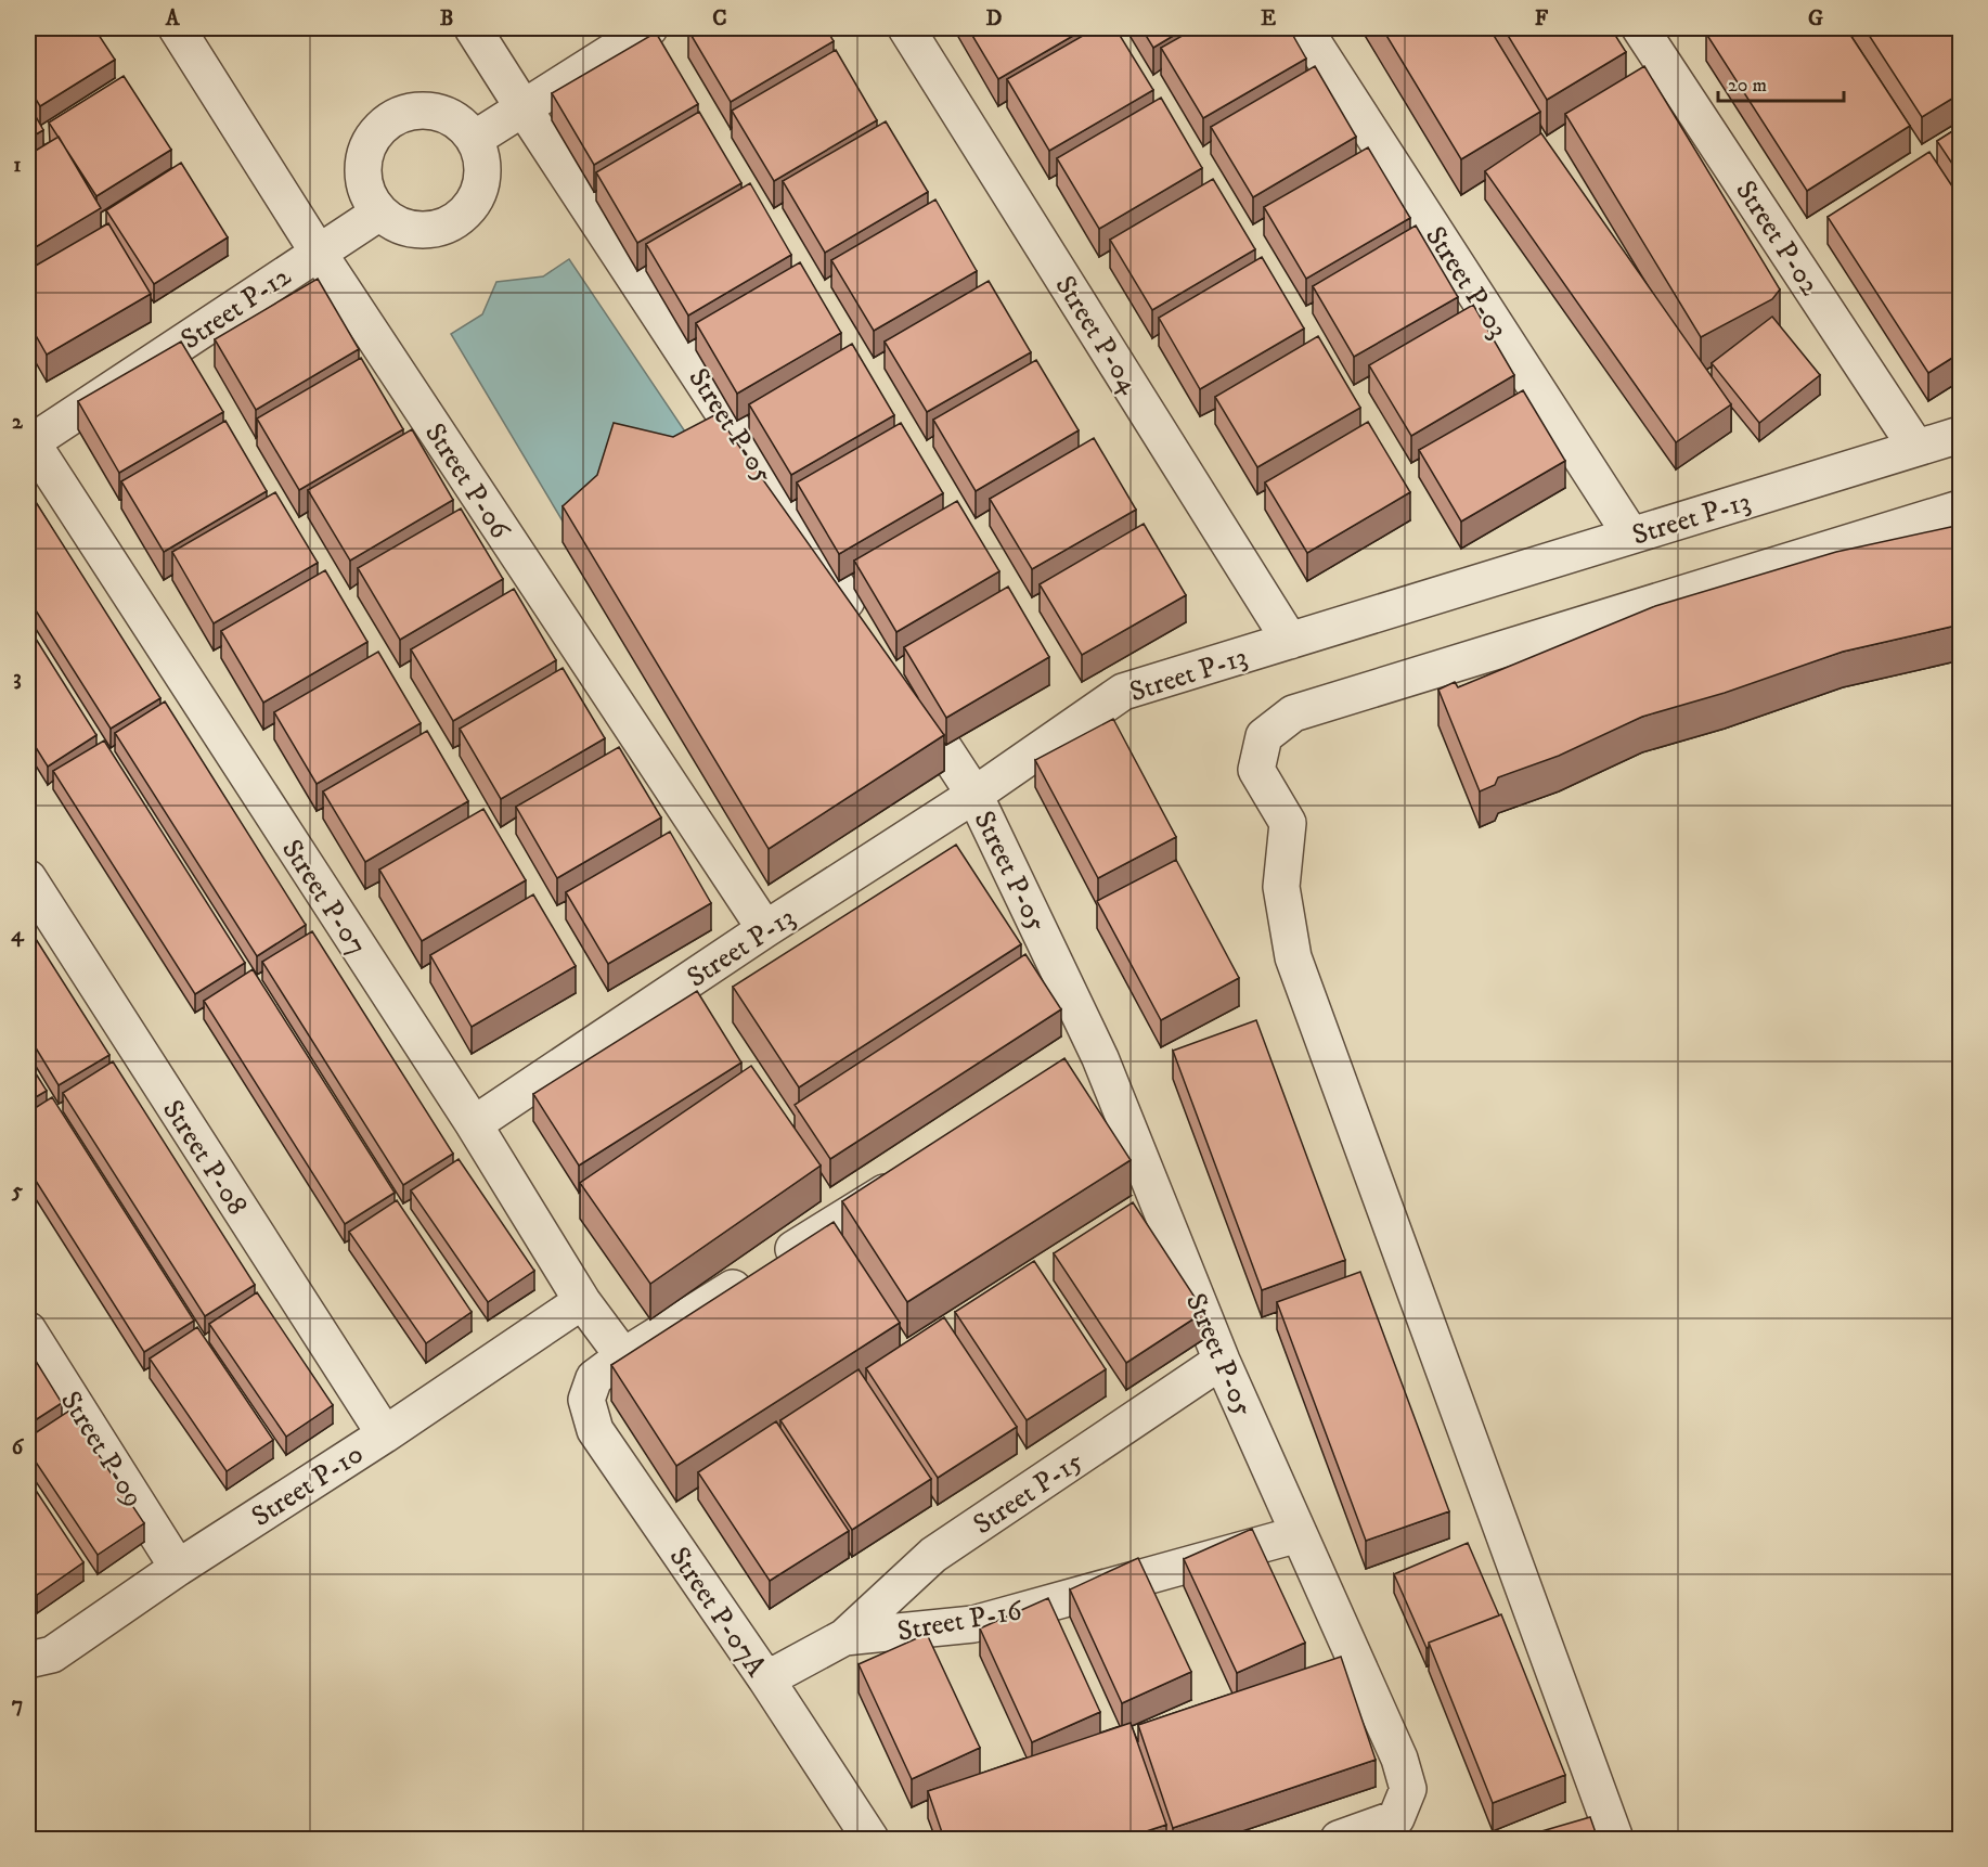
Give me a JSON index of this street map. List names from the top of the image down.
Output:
{
  "streets": {
    "street": [
      "Street P-02",
      "Street P-03",
      "Street P-12",
      "Street P-04",
      "Street P-05",
      "Street P-06",
      "Street P-13",
      "Street P-07",
      "Street P-08",
      "Street P-09",
      "Street P-10",
      "Street P-15",
      "Street P-07A",
      "Street P-16"
    ]
  },
  "crossings": [
    ["Street P-02", "Street P-13"],
    ["Street P-03", "Street P-13"],
    ["Street P-12", "Street P-06"],
    ["Street P-12", "Street P-07"],
    ["Street P-04", "Street P-13"],
    ["Street P-05", "Street P-13"],
    ["Street P-05", "Street P-15"],
    ["Street P-05", "Street P-16"],
    ["Street P-06", "Street P-13"],
    ["Street P-13", "Street P-07"],
    ["Street P-07", "Street P-10"],
    ["Street P-07", "Street P-07A"],
    ["Street P-08", "Street P-10"],
    ["Street P-09", "Street P-10"],
    ["Street P-15", "Street P-16"]
  ],
  "scale_bar": "20 m",
  "grid": {
    "columns": [
      "A",
      "B",
      "C",
      "D",
      "E",
      "F",
      "G"
    ],
    "rows": [
      "1",
      "2",
      "3",
      "4",
      "5",
      "6",
      "7"
    ]
  }
}
